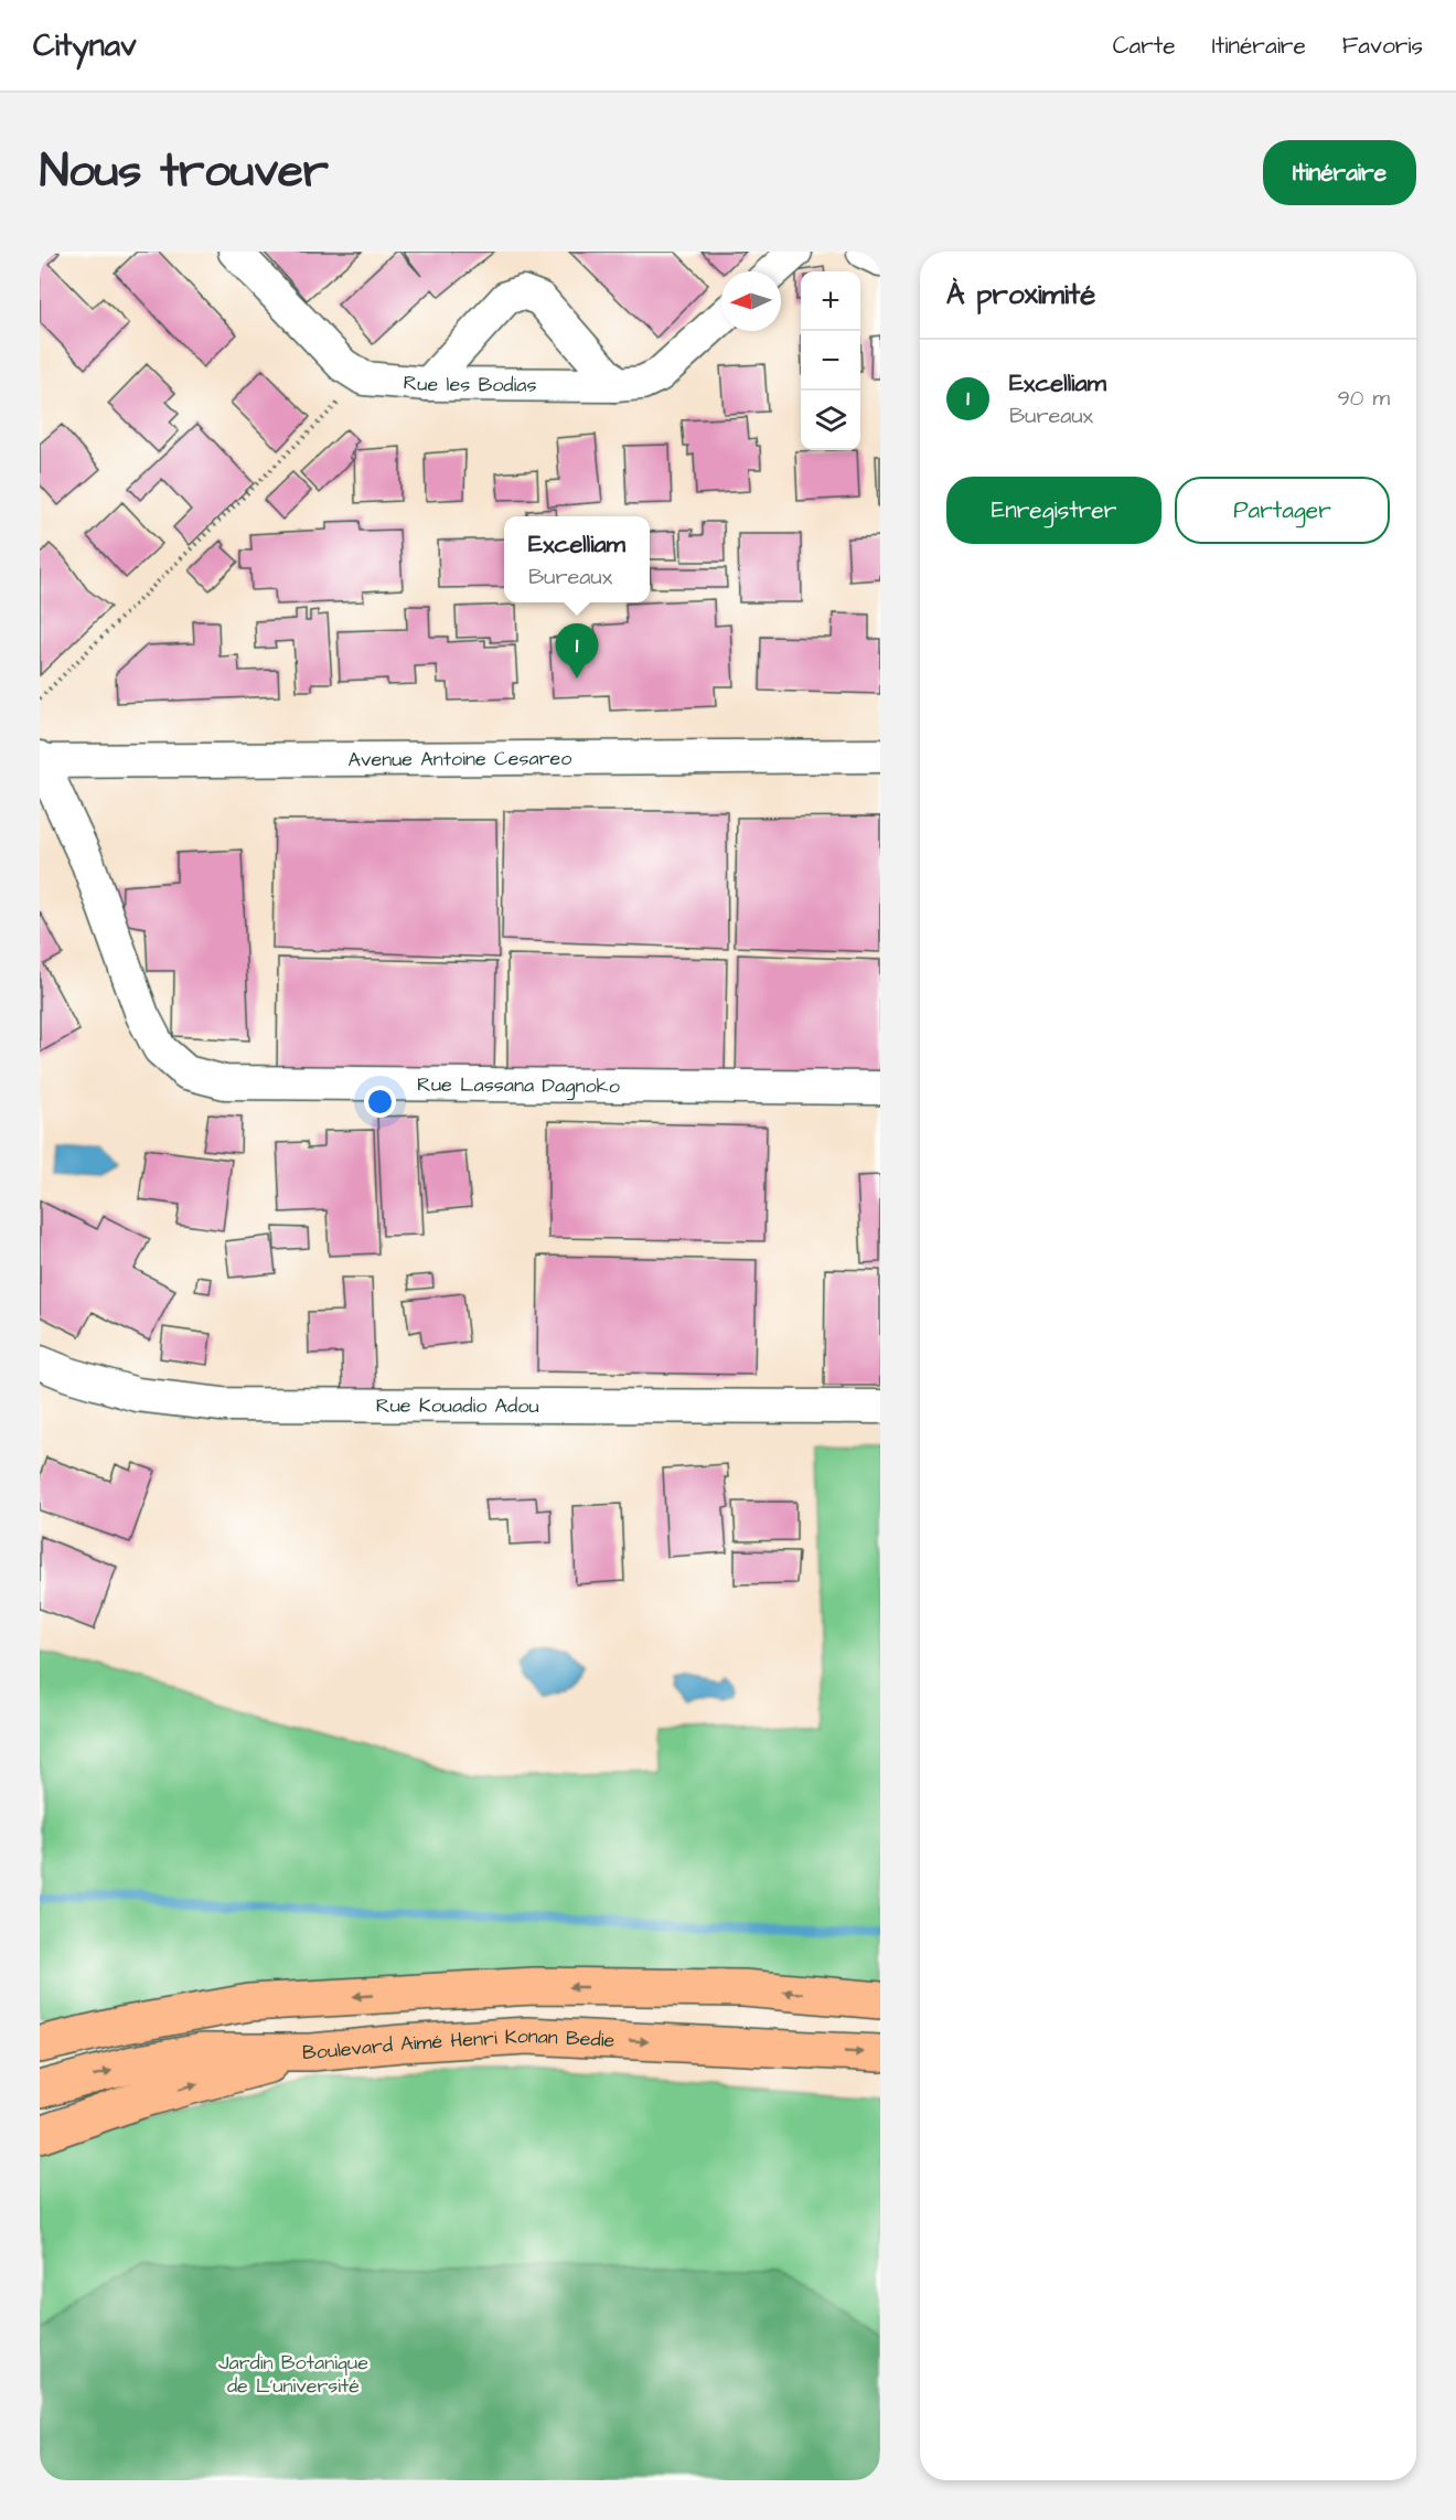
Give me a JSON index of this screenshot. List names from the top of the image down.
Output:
{
  "streets": {
    "highway": ["Boulevard Aimé Henri Konan Bedie"],
    "street": [
      "Rue les Bodias",
      "Avenue Antoine Cesareo",
      "Rue Lassana Dagnoko",
      "Rue Kouadio Adou"
    ]
  },
  "crossings": [
    ["Avenue Antoine Cesareo", "Rue Lassana Dagnoko"]
  ],
  "parks": ["Jardin Botanique de L'université"],
  "north": "left",
  "page": {
    "header": "Citynav",
    "nav": ["Carte", "Itinéraire", "Favoris"],
    "title": "Nous trouver",
    "buttons": [
      "Itinéraire",
      ["Enregistrer", "Partager"]
    ],
    "heading": "À proximité",
    "map_buttons": ["+", "−"],
    "list": [
      {
        "mark": "1",
        "name": "Excelliam",
        "note": "Bureaux",
        "value": "90 m"
      }
    ],
    "popup": ["Excelliam", "Bureaux"],
    "pins": "1"
  }
}
